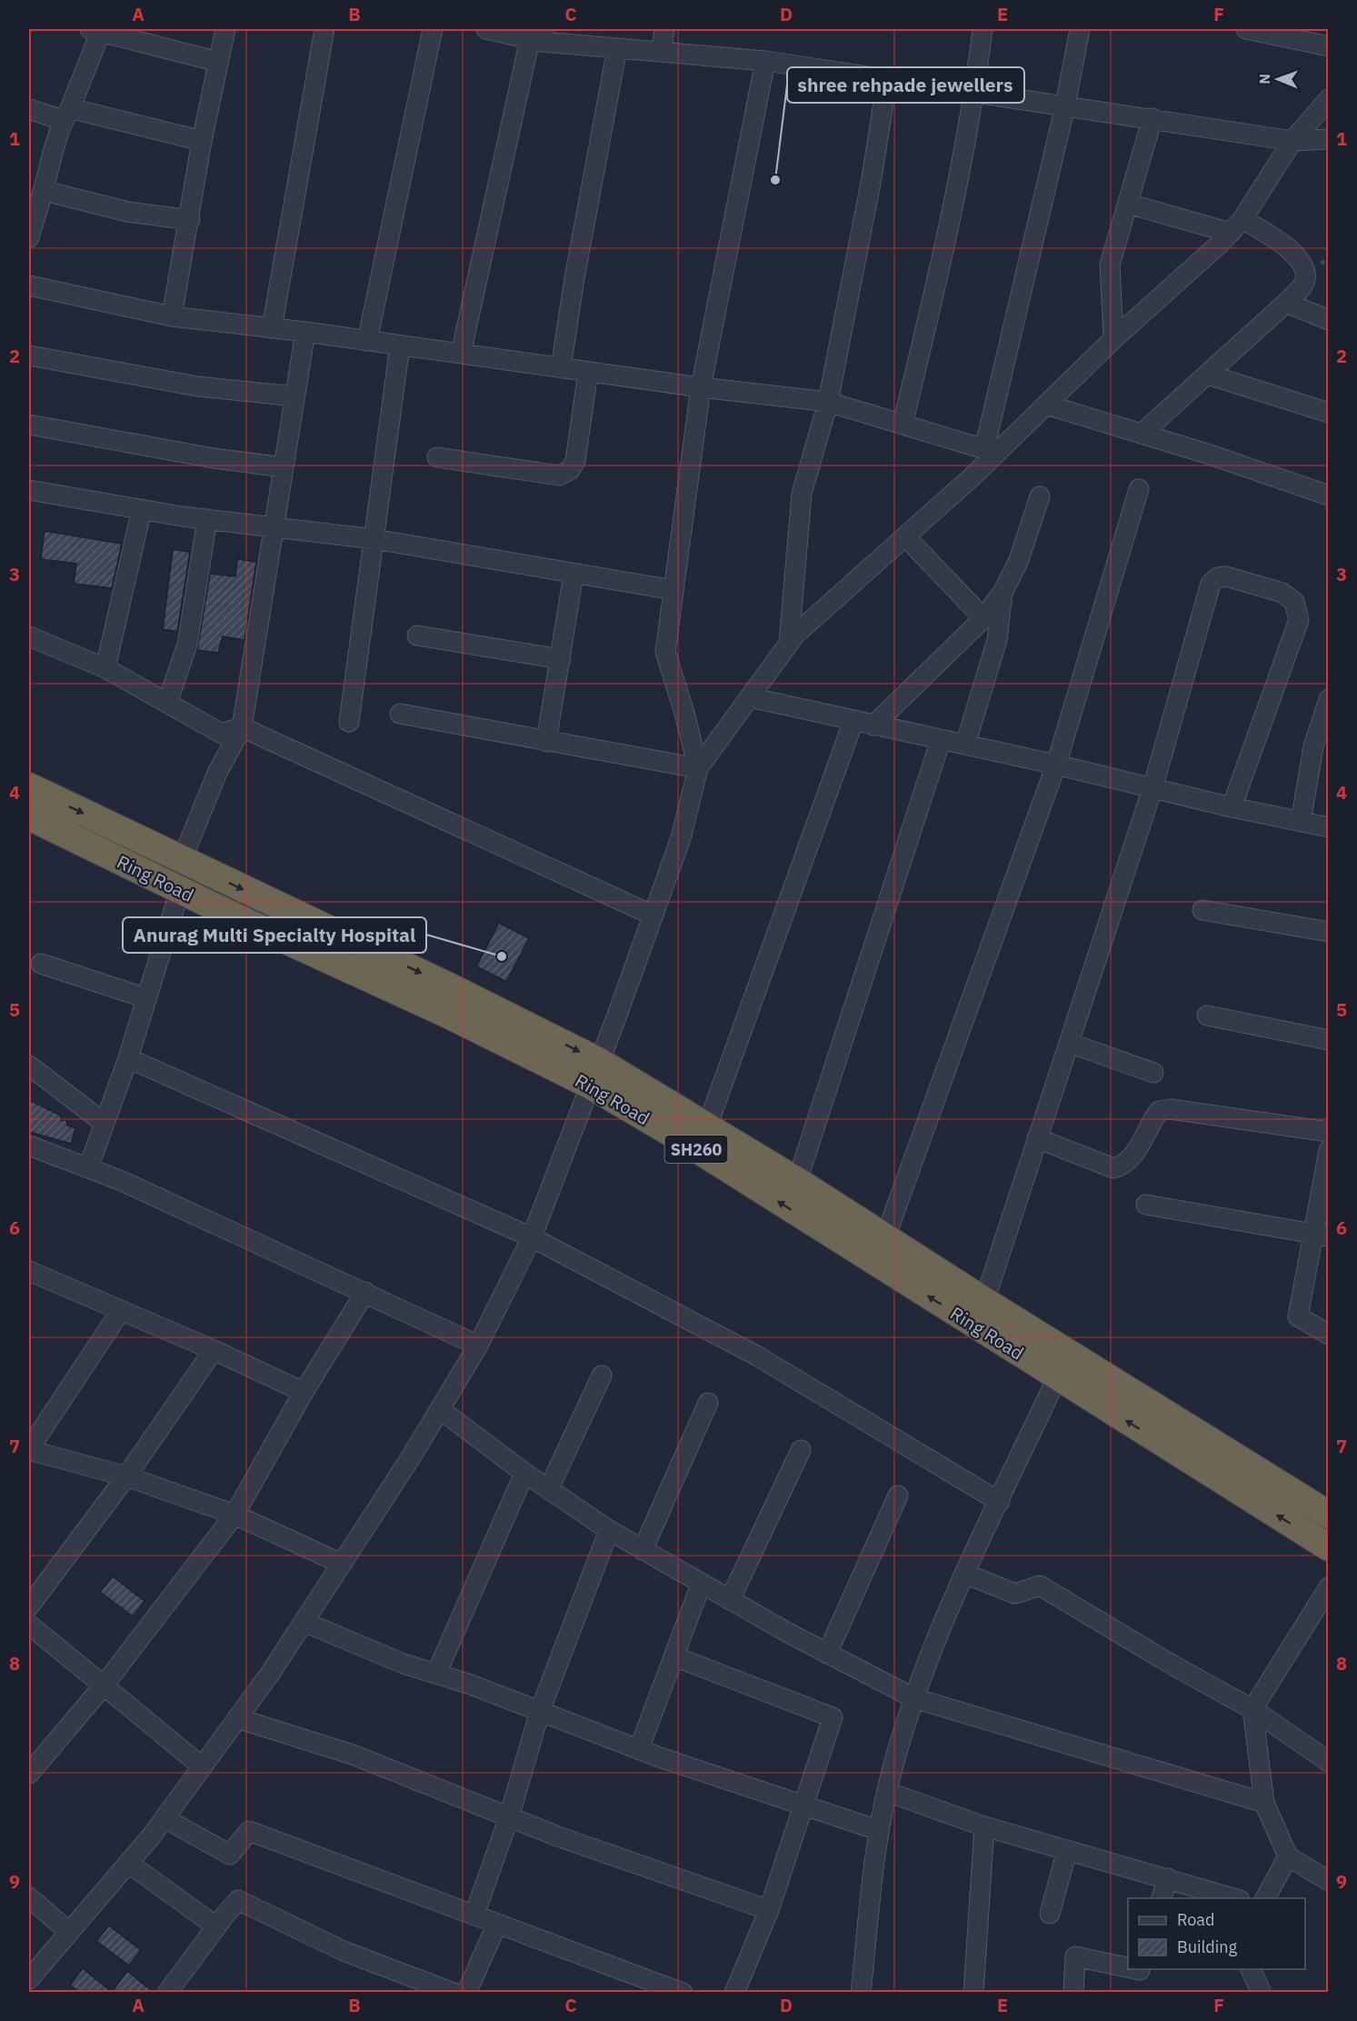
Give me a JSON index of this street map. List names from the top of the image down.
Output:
{
  "streets": {
    "highway": ["Ring Road", "SH260"]
  },
  "places": ["shree rehpade jewellers", "Anurag Multi Specialty Hospital"],
  "legend": ["Road", "Building"],
  "north": "left",
  "grid": {
    "columns": [
      "A",
      "B",
      "C",
      "D",
      "E",
      "F"
    ],
    "rows": [
      "1",
      "2",
      "3",
      "4",
      "5",
      "6",
      "7",
      "8",
      "9"
    ]
  }
}
